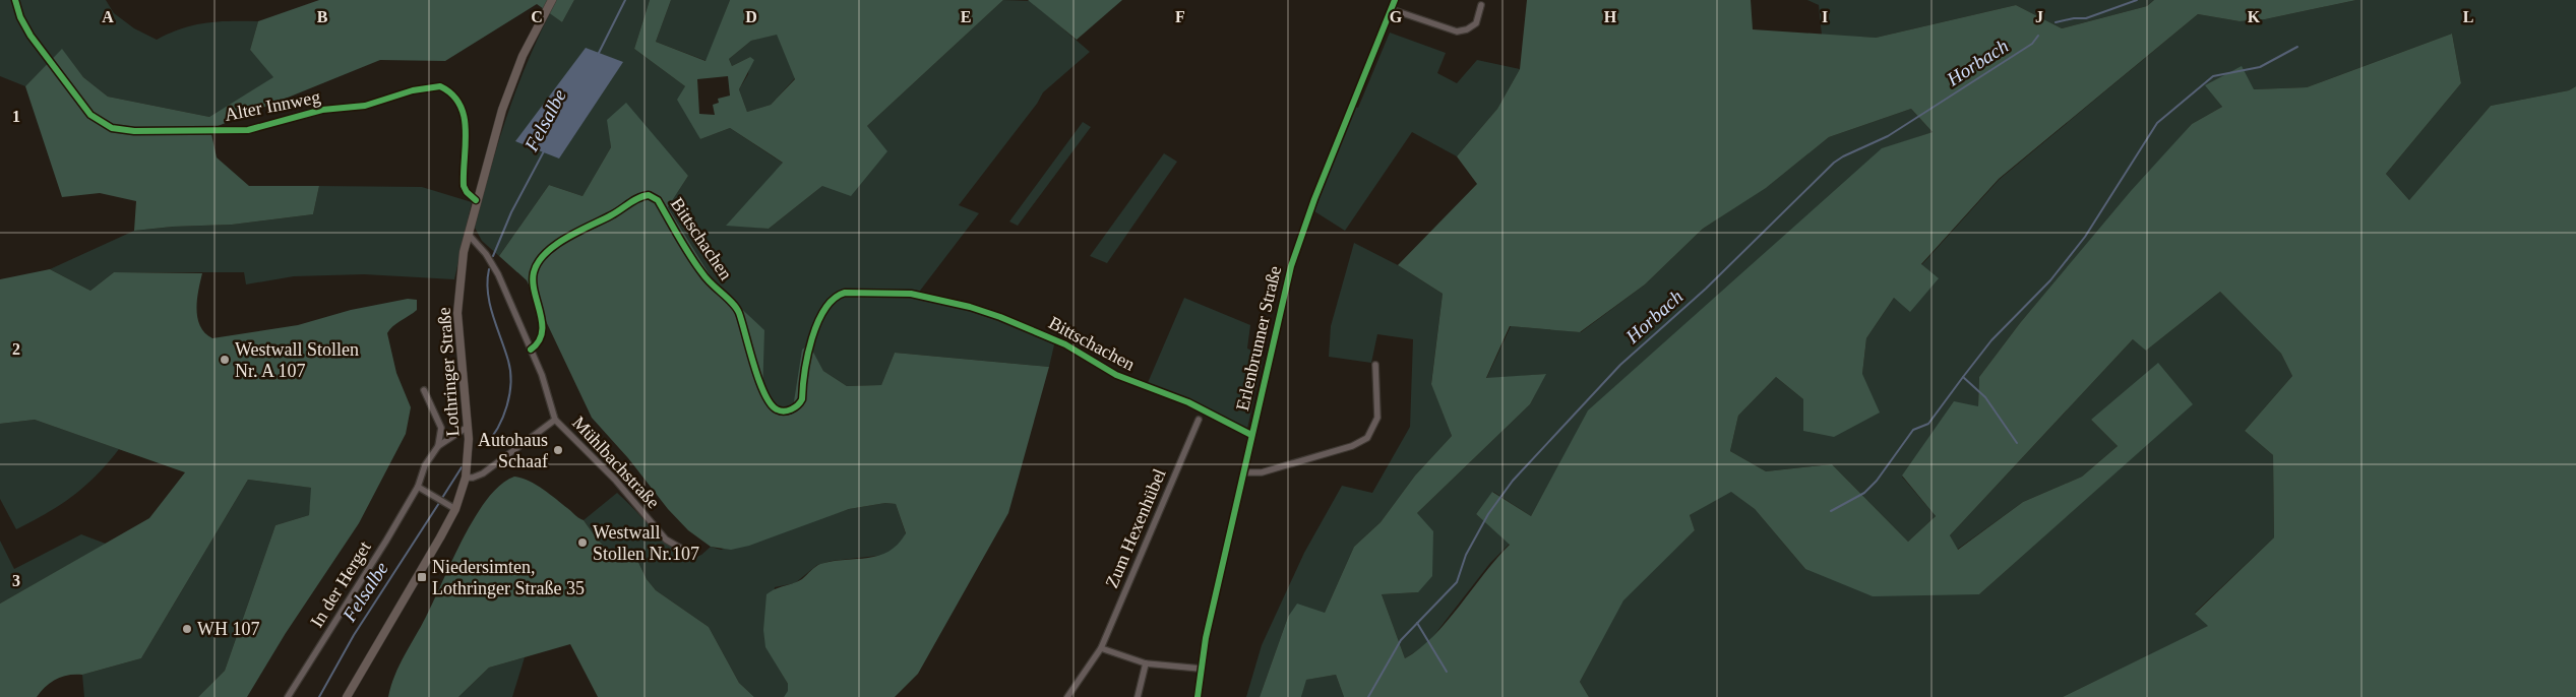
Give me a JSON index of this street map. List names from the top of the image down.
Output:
{
  "streets": {
    "main road": ["Lothringer Straße"],
    "street": [
      "Alter Innweg",
      "Bittschachen",
      "Erlenbrunner Straße",
      "Mühlbachstraße",
      "Zum Hexenhübel",
      "In der Herget"
    ]
  },
  "crossings": [
    ["Alter Innweg", "Lothringer Straße"],
    ["Bittschachen", "Erlenbrunner Straße"],
    ["Lothringer Straße", "Mühlbachstraße"],
    ["Lothringer Straße", "In der Herget"]
  ],
  "water": ["Horbach", "Felsalbe"],
  "places": {
    "other": [
      "Westwall Stollen Nr. A 107",
      "Autohaus Schaaf",
      "Westwall Stollen Nr.107",
      "WH 107"
    ],
    "transit": ["Niedersimten, Lothringer Straße 35"]
  },
  "grid": {
    "columns": [
      "A",
      "B",
      "C",
      "D",
      "E",
      "F",
      "G",
      "H",
      "I",
      "J",
      "K",
      "L"
    ],
    "rows": ["1", "2", "3"]
  }
}
